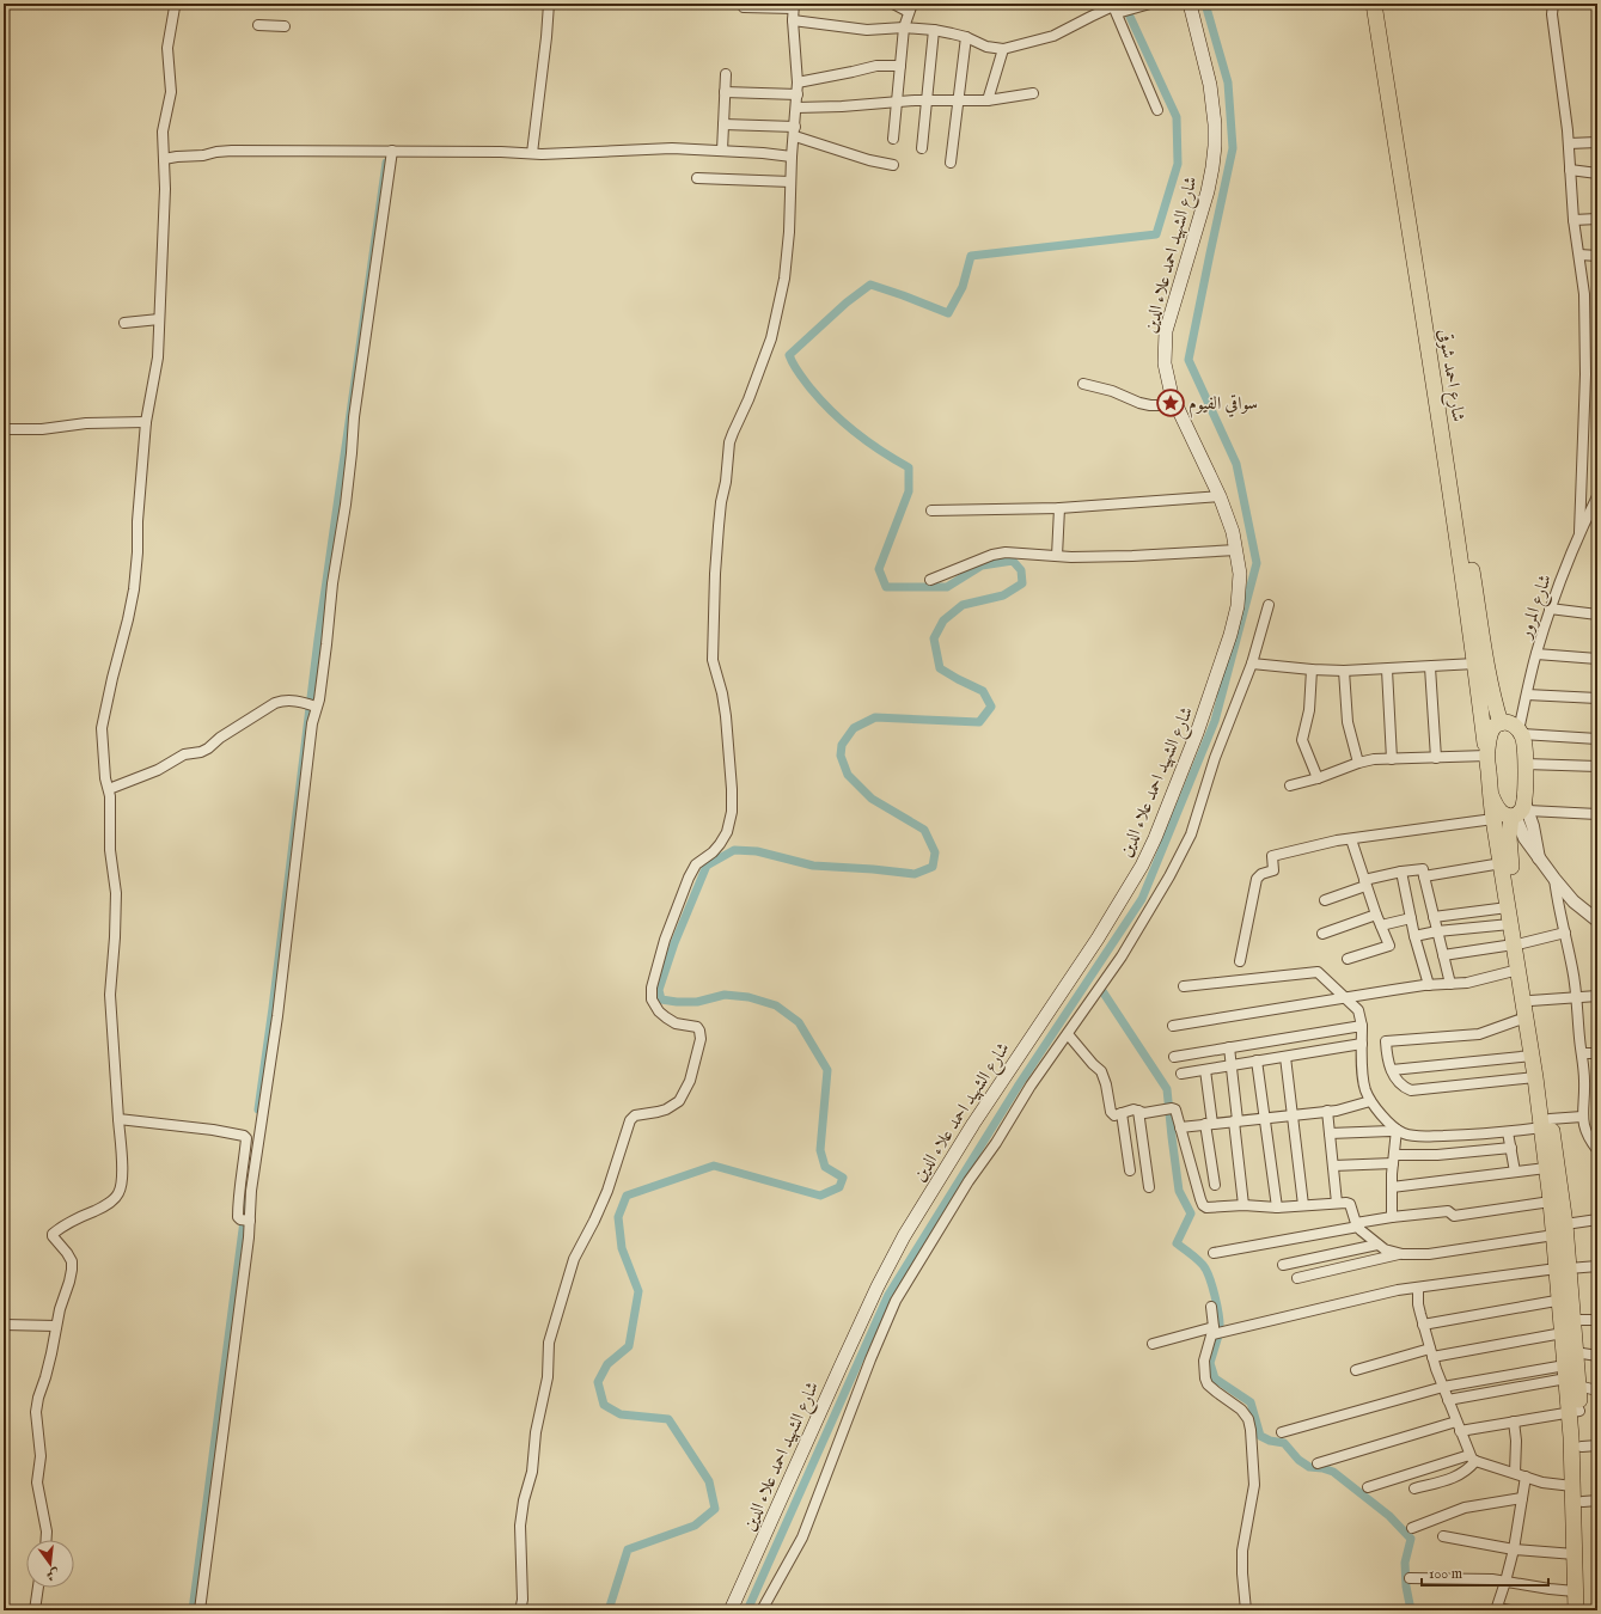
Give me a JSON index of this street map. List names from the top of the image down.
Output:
{
  "streets": {
    "main road": ["شارع الشهيد احمد علاء الدين", "شارع احمد شوقى"],
    "street": ["شارع المرور"]
  },
  "places": {
    "place": ["سواقي الفيوم"]
  },
  "scale_bar": "100 m",
  "north": "bottom"
}
